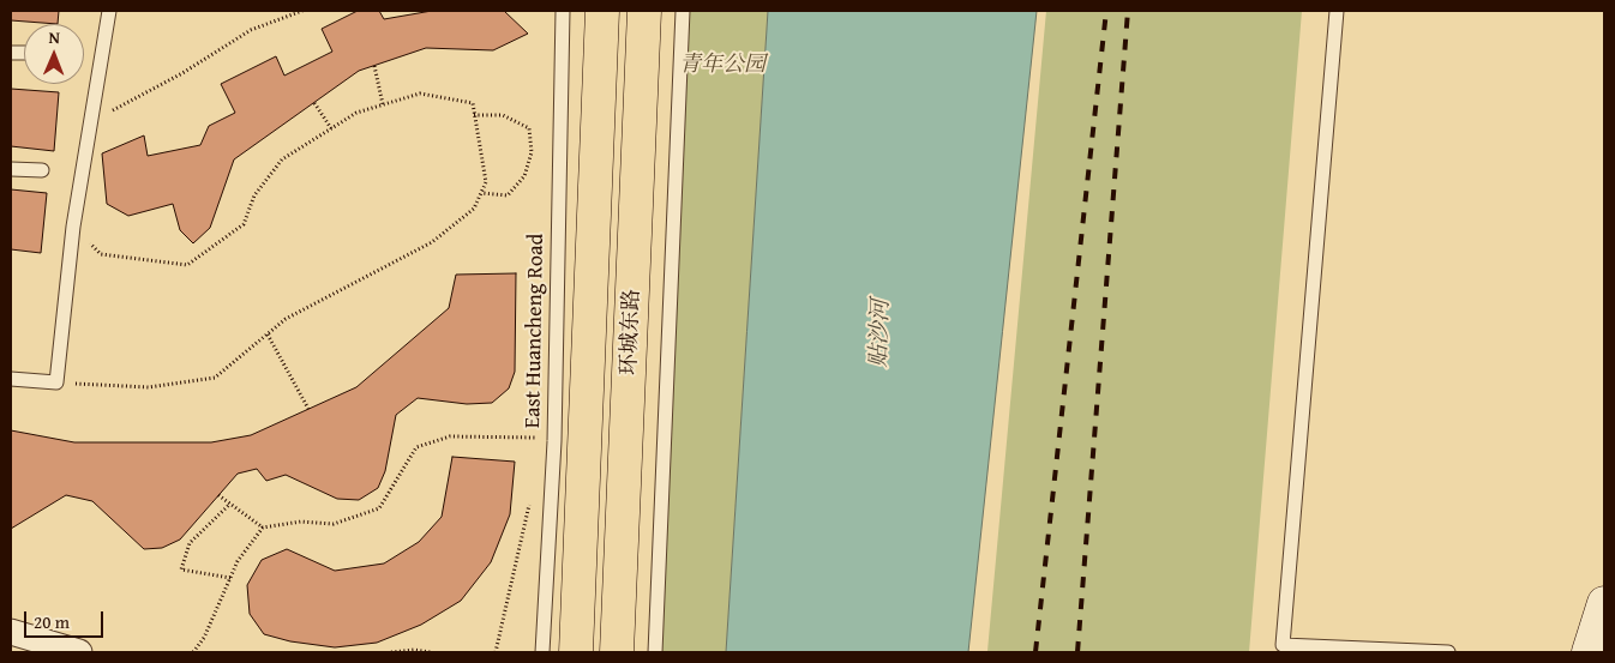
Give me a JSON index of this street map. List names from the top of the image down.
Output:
{
  "streets": {
    "main road": ["环城东路"],
    "lane": ["East Huancheng Road"]
  },
  "water": ["贴沙河"],
  "parks": ["青年公园"],
  "scale_bar": "20 m",
  "north": "top"
}
